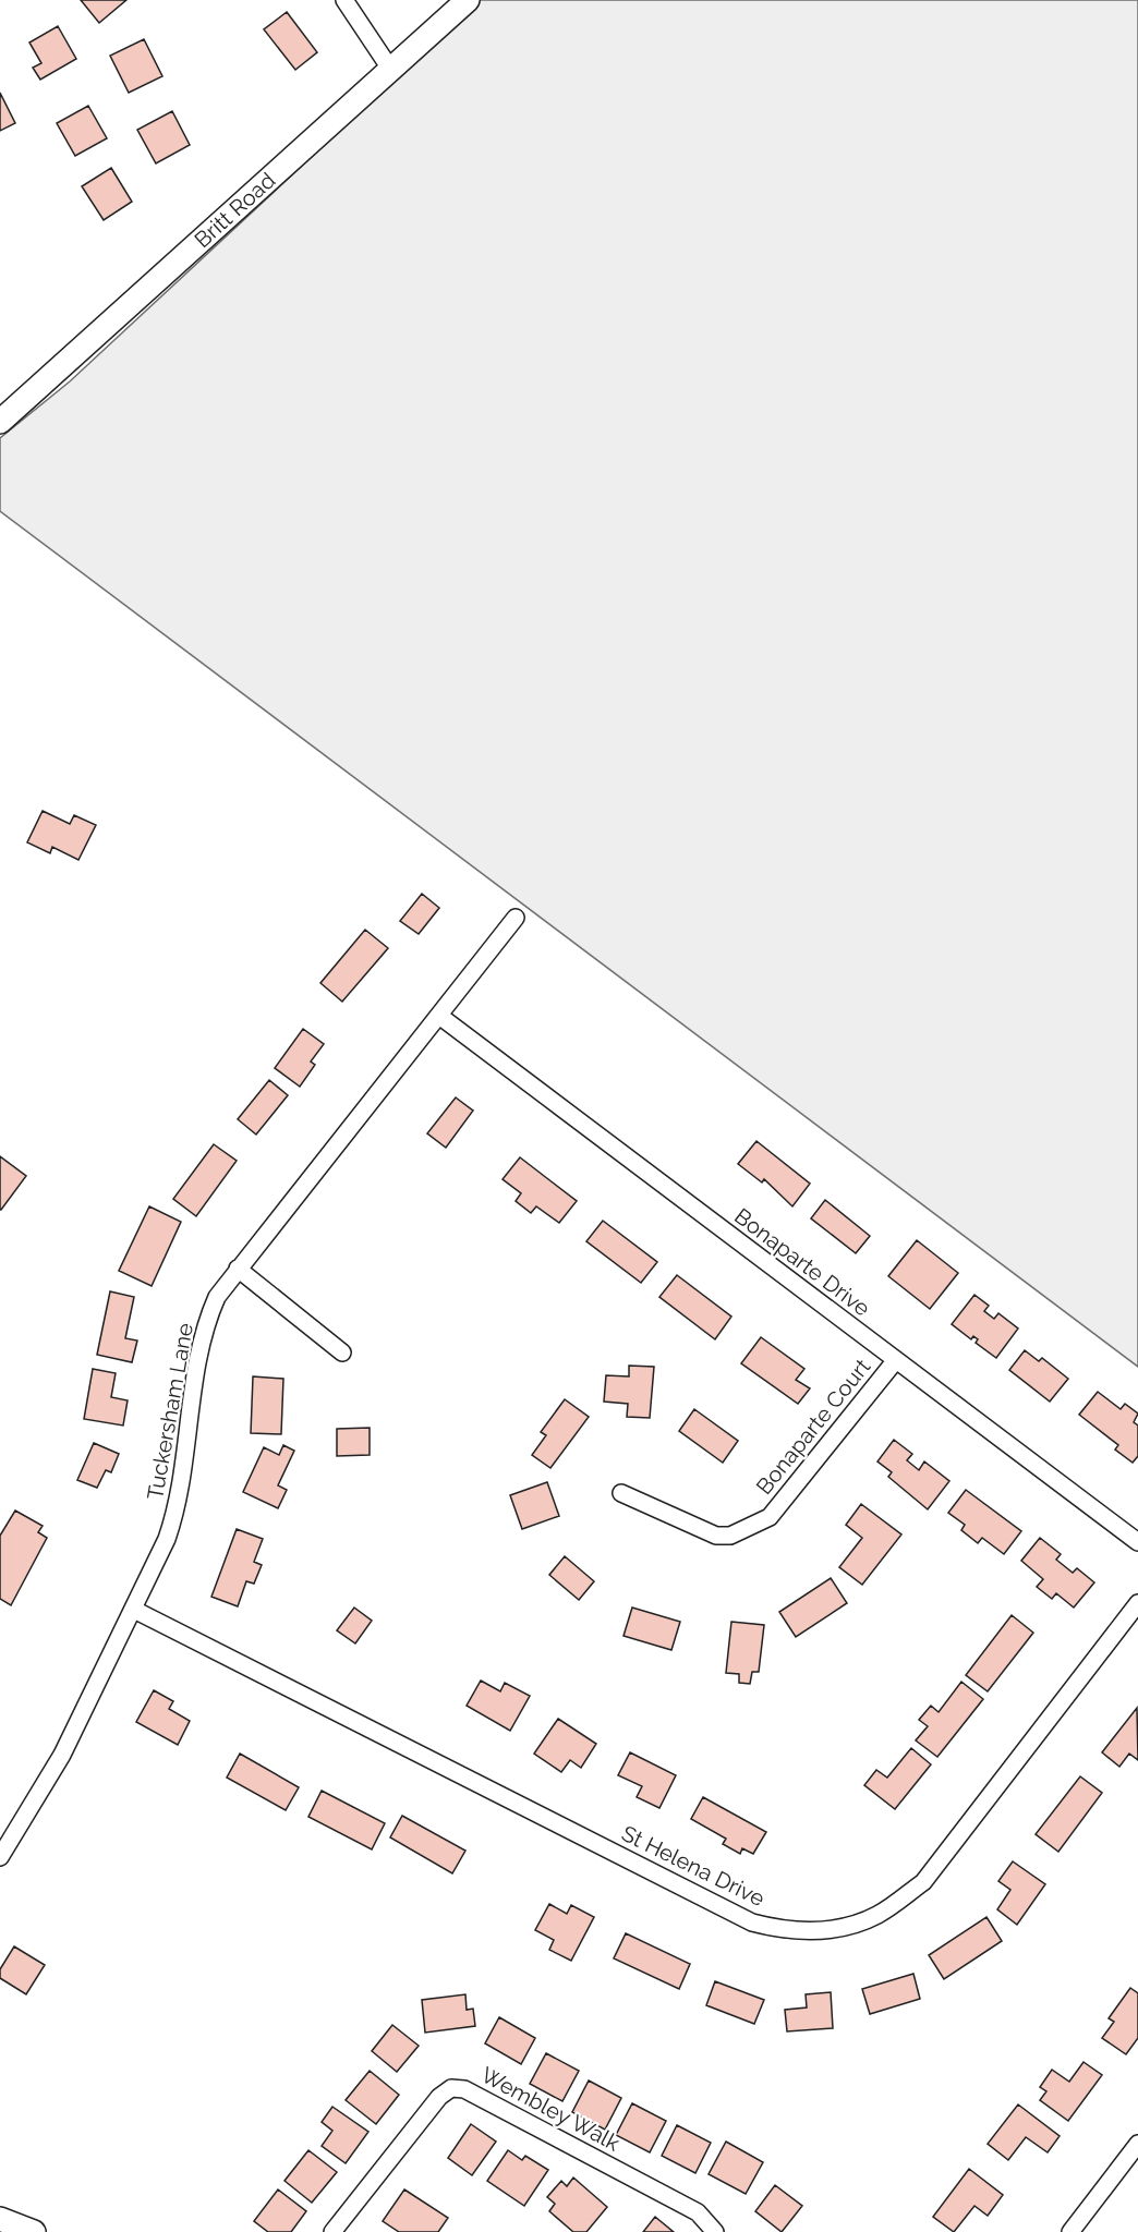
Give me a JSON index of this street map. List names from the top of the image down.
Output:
{
  "streets": {
    "street": [
      "Britt Road",
      "Bonaparte Drive",
      "Tuckersham Lane",
      "Bonaparte Court",
      "St Helena Drive",
      "Wembley Walk"
    ]
  },
  "crossings": [
    ["Bonaparte Drive", "Tuckersham Lane"],
    ["Bonaparte Drive", "Bonaparte Court"],
    ["Tuckersham Lane", "St Helena Drive"]
  ]
}
